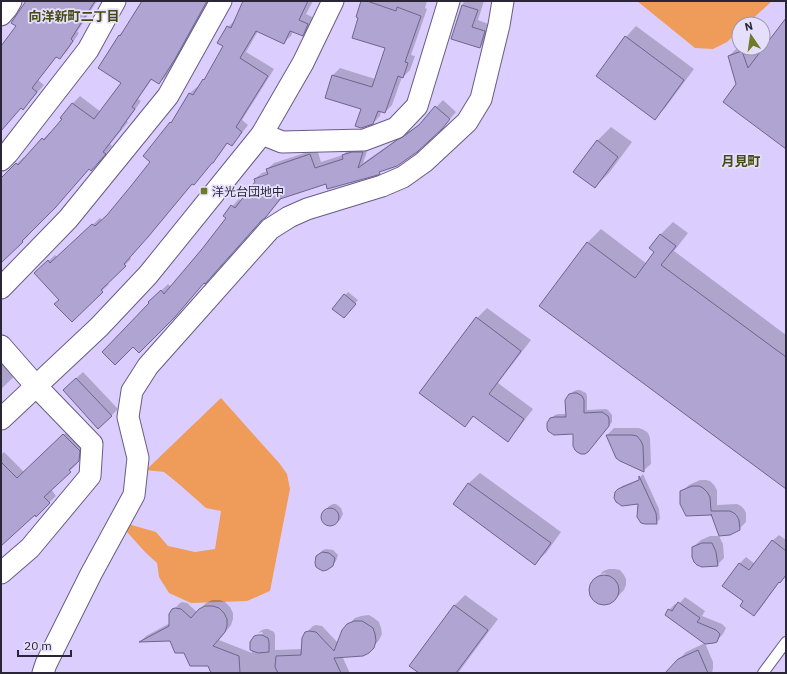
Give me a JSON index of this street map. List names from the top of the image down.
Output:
{
  "districts": ["向洋新町二丁目", "月見町"],
  "places": {
    "transit": ["洋光台団地中"]
  },
  "scale_bar": "20 m",
  "north": "top"
}
